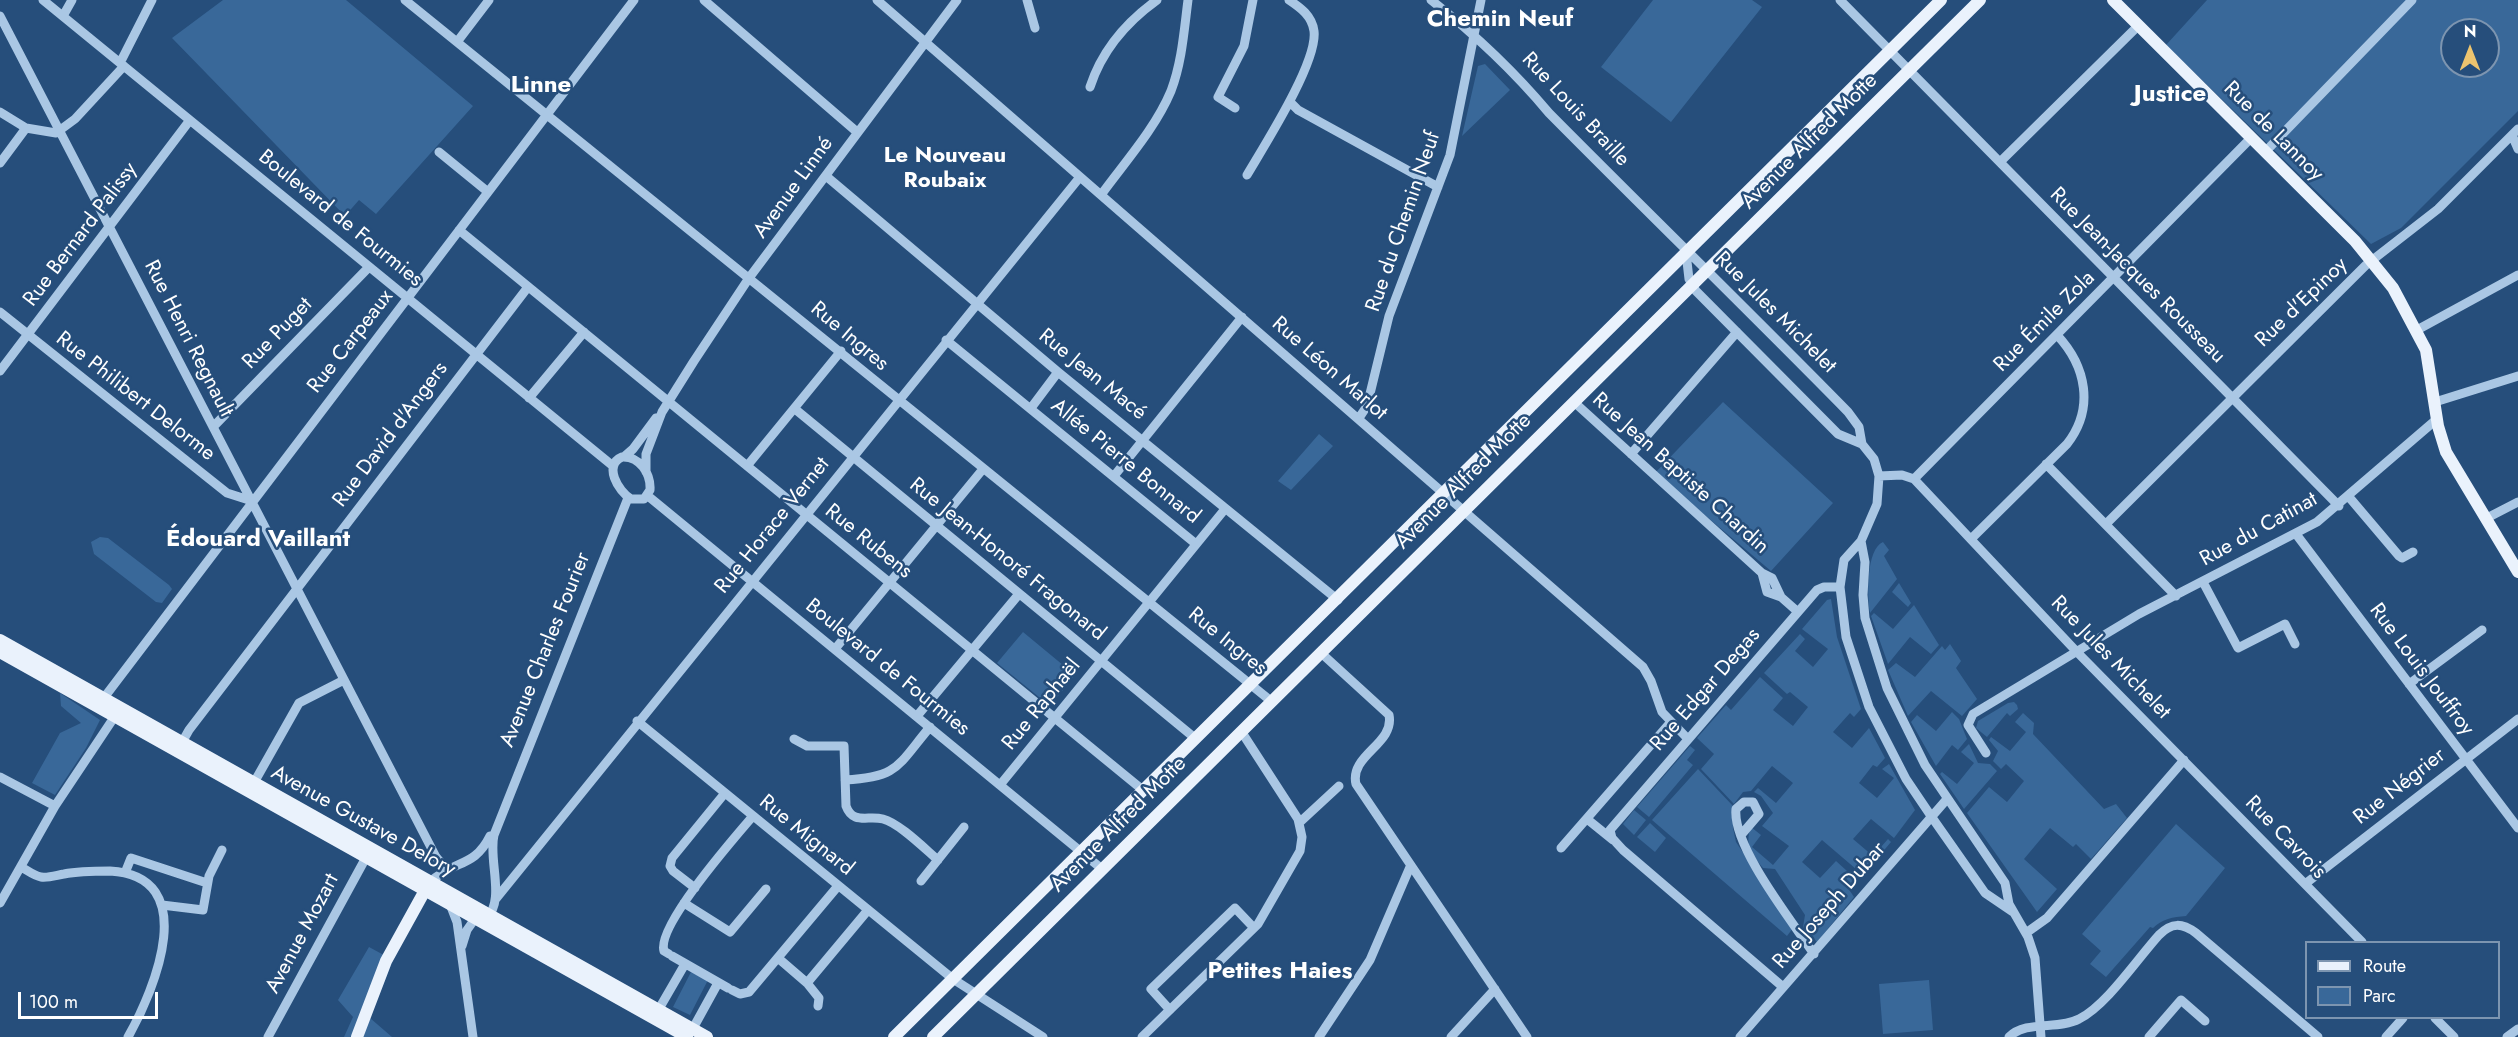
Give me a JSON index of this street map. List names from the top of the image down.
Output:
{
  "streets": {
    "main road": ["Rue de Lannoy", "Avenue Alfred Motte", "Avenue Gustave Delory"],
    "street": [
      "Rue Louis Braille",
      "Avenue Linné",
      "Boulevard de Fourmies",
      "Rue du Chemin Neuf",
      "Rue Bernard Palissy",
      "Rue Jean-Jacques Rousseau",
      "Rue d'Epinoy",
      "Rue Jules Michelet",
      "Rue Émile Zola",
      "Rue Puget",
      "Rue Ingres",
      "Rue Henri Regnault",
      "Rue Carpeaux",
      "Rue Léon Marlot",
      "Rue Jean Macé",
      "Rue Philibert Delorme",
      "Rue David d'Angers",
      "Allée Pierre Bonnard",
      "Rue Jean Baptiste Chardin",
      "Rue Horace Vernet",
      "Rue du Catinat",
      "Rue Rubens",
      "Rue Jean-Honoré Fragonard",
      "Avenue Charles Fourier",
      "Rue Louis Jouffroy",
      "Rue Edgar Degas",
      "Rue Raphaël",
      "Rue Négrier",
      "Rue Mignard",
      "Rue Cavrois",
      "Rue Joseph Dubar",
      "Avenue Mozart"
    ]
  },
  "crossings": [
    ["Rue Louis Braille", "Avenue Alfred Motte"],
    ["Rue Louis Braille", "Rue du Chemin Neuf"],
    ["Rue Louis Braille", "Rue Jules Michelet"],
    ["Rue de Lannoy", "Rue d'Epinoy"],
    ["Rue de Lannoy", "Rue Émile Zola"],
    ["Rue de Lannoy", "Rue du Catinat"],
    ["Avenue Alfred Motte", "Boulevard de Fourmies"],
    ["Avenue Alfred Motte", "Rue Jean-Jacques Rousseau"],
    ["Avenue Alfred Motte", "Rue Jules Michelet"],
    ["Avenue Alfred Motte", "Rue Ingres"],
    ["Avenue Alfred Motte", "Rue Léon Marlot"],
    ["Avenue Alfred Motte", "Rue Jean Macé"],
    ["Avenue Alfred Motte", "Rue Jean Baptiste Chardin"],
    ["Avenue Alfred Motte", "Rue Rubens"],
    ["Avenue Alfred Motte", "Rue Jean-Honoré Fragonard"],
    ["Avenue Alfred Motte", "Rue Mignard"],
    ["Avenue Linné", "Boulevard de Fourmies"],
    ["Avenue Linné", "Rue Ingres"],
    ["Avenue Linné", "Rue Léon Marlot"],
    ["Avenue Linné", "Rue Jean Macé"],
    ["Avenue Linné", "Rue Rubens"],
    ["Avenue Linné", "Avenue Charles Fourier"],
    ["Boulevard de Fourmies", "Rue Bernard Palissy"],
    ["Boulevard de Fourmies", "Rue Puget"],
    ["Boulevard de Fourmies", "Rue Carpeaux"],
    ["Boulevard de Fourmies", "Rue David d'Angers"],
    ["Boulevard de Fourmies", "Rue Horace Vernet"],
    ["Boulevard de Fourmies", "Avenue Charles Fourier"],
    ["Boulevard de Fourmies", "Rue Raphaël"],
    ["Rue du Chemin Neuf", "Rue Léon Marlot"],
    ["Rue Bernard Palissy", "Rue Henri Regnault"],
    ["Rue Bernard Palissy", "Rue Philibert Delorme"],
    ["Rue Jean-Jacques Rousseau", "Rue d'Epinoy"],
    ["Rue Jean-Jacques Rousseau", "Rue Émile Zola"],
    ["Rue Jean-Jacques Rousseau", "Rue du Catinat"],
    ["Rue Jules Michelet", "Rue Émile Zola"],
    ["Rue Jules Michelet", "Rue du Catinat"],
    ["Rue Jules Michelet", "Rue Cavrois"],
    ["Rue Puget", "Rue Henri Regnault"],
    ["Rue Ingres", "Rue Carpeaux"],
    ["Rue Ingres", "Rue Horace Vernet"],
    ["Rue Ingres", "Rue Raphaël"],
    ["Rue Henri Regnault", "Rue Carpeaux"],
    ["Rue Henri Regnault", "Rue Philibert Delorme"],
    ["Rue Henri Regnault", "Rue David d'Angers"],
    ["Rue Henri Regnault", "Avenue Charles Fourier"],
    ["Rue Carpeaux", "Rue Philibert Delorme"],
    ["Rue Carpeaux", "Rue Rubens"],
    ["Rue Carpeaux", "Avenue Gustave Delory"],
    ["Rue Léon Marlot", "Rue Horace Vernet"],
    ["Rue Léon Marlot", "Rue Edgar Degas"],
    ["Rue Jean Macé", "Allée Pierre Bonnard"],
    ["Rue Jean Macé", "Rue Horace Vernet"],
    ["Rue Jean Macé", "Rue Raphaël"],
    ["Rue David d'Angers", "Rue Rubens"],
    ["Rue David d'Angers", "Avenue Gustave Delory"],
    ["Allée Pierre Bonnard", "Rue Horace Vernet"],
    ["Allée Pierre Bonnard", "Rue Raphaël"],
    ["Rue Jean Baptiste Chardin", "Rue Edgar Degas"],
    ["Rue Horace Vernet", "Rue Rubens"],
    ["Rue Horace Vernet", "Rue Jean-Honoré Fragonard"],
    ["Rue Horace Vernet", "Avenue Charles Fourier"],
    ["Rue Horace Vernet", "Rue Mignard"],
    ["Rue du Catinat", "Rue Louis Jouffroy"],
    ["Rue Rubens", "Rue Raphaël"],
    ["Rue Jean-Honoré Fragonard", "Rue Raphaël"],
    ["Avenue Charles Fourier", "Avenue Gustave Delory"],
    ["Rue Louis Jouffroy", "Rue Négrier"],
    ["Rue Négrier", "Rue Cavrois"],
    ["Avenue Gustave Delory", "Avenue Mozart"]
  ],
  "districts": [
    "Chemin Neuf",
    "Linne",
    "Justice",
    "Le Nouveau Roubaix",
    "Édouard Vaillant",
    "Petites Haies"
  ],
  "legend": ["Route", "Parc"],
  "scale_bar": "100 m",
  "north": "top"
}
